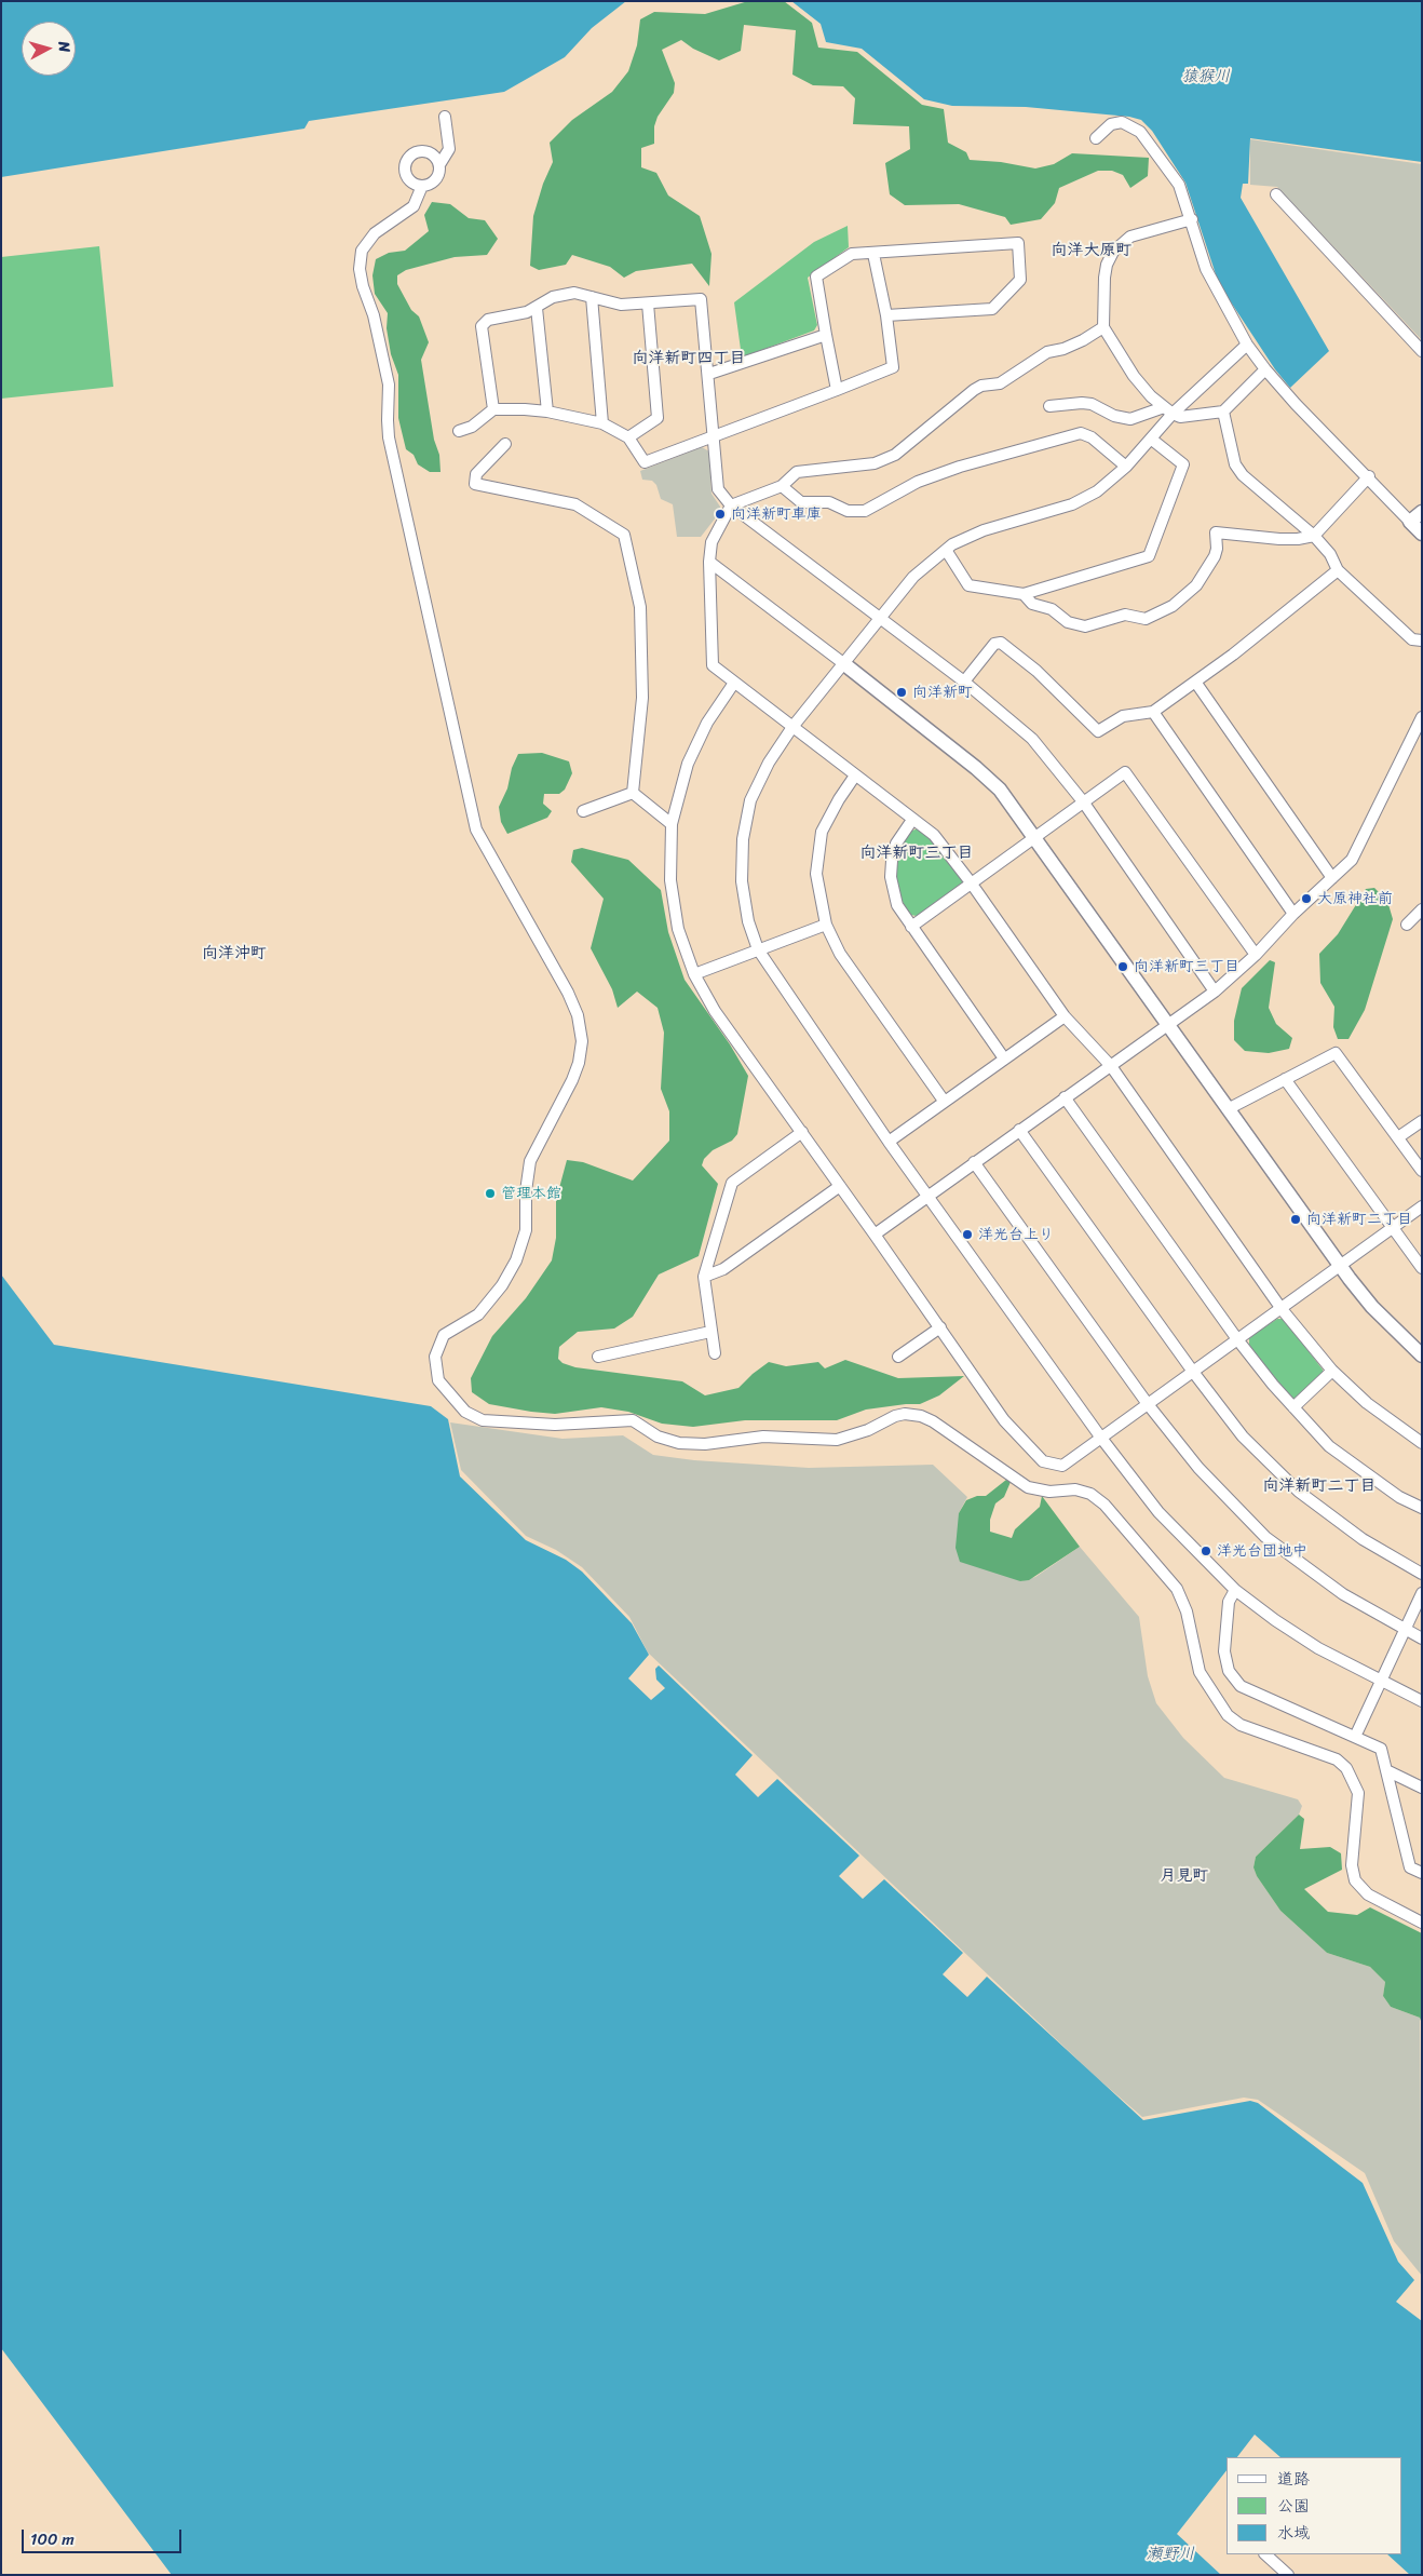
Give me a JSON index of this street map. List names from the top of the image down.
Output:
{
  "districts": [
    "向洋大原町",
    "向洋新町四丁目",
    "向洋新町三丁目",
    "向洋沖町",
    "向洋新町二丁目",
    "月見町"
  ],
  "water": ["猿猴川", "瀬野川"],
  "places": [
    "向洋新町車庫",
    "向洋新町",
    "大原神社前",
    "向洋新町三丁目",
    "管理本館",
    "向洋新町二丁目",
    "洋光台上り",
    "洋光台団地中"
  ],
  "legend": ["道路", "公園", "水域"],
  "scale_bar": "100 m",
  "north": "right"
}
